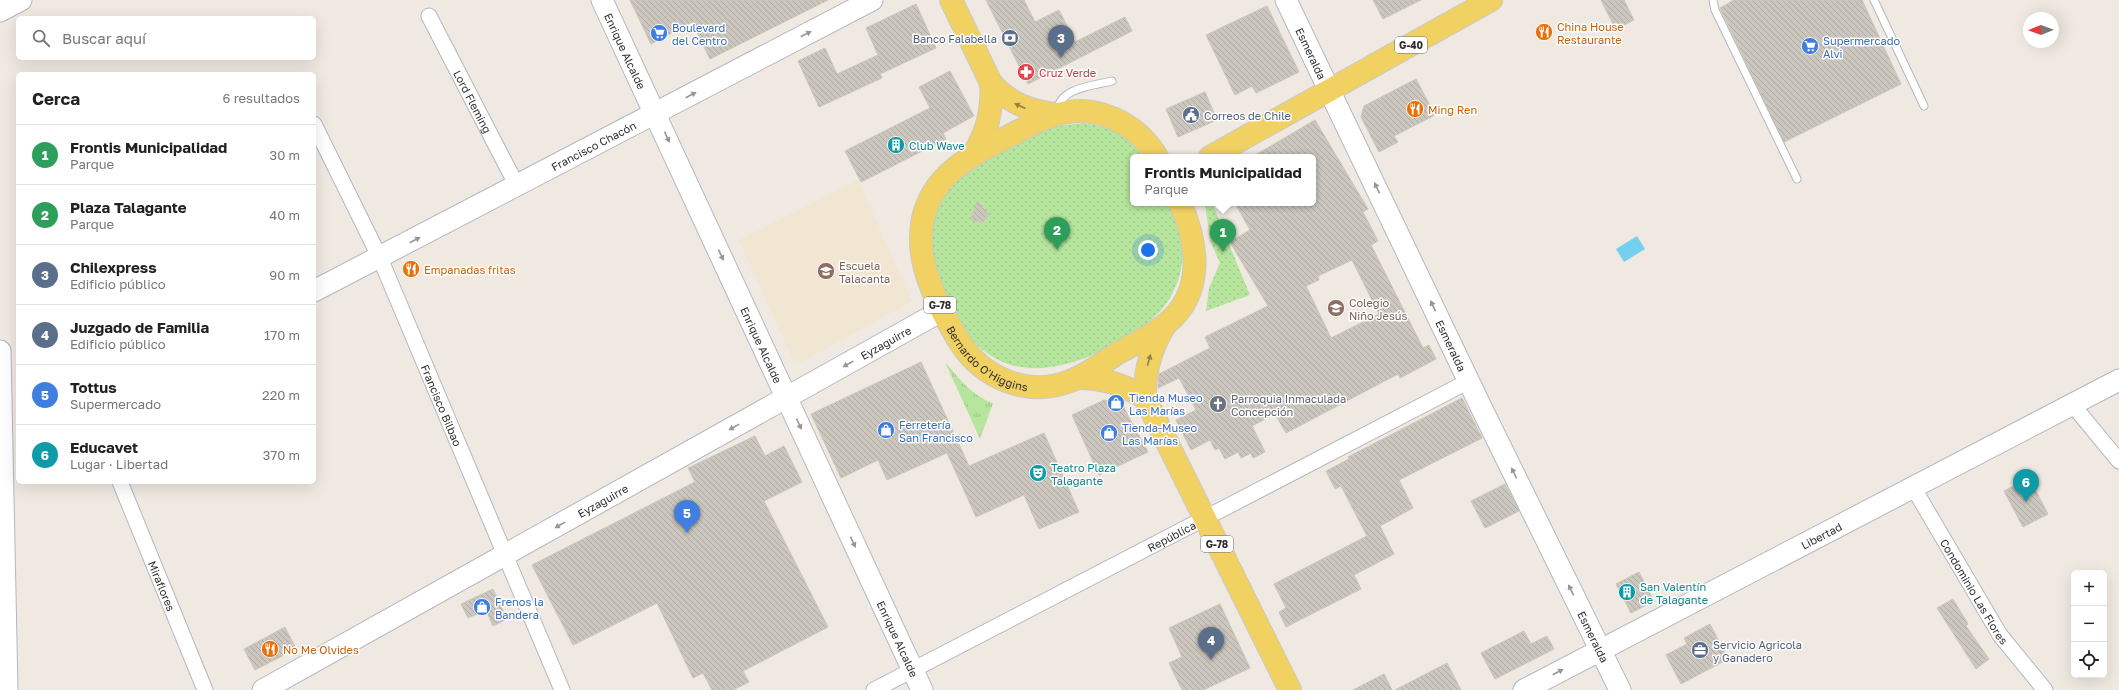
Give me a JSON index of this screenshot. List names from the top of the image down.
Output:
{
  "streets": {
    "main road": ["G-40", "G-78", "Bernardo O'Higgins"],
    "street": [
      "Enrique Alcalde",
      "Esmeralda",
      "Lord Fleming",
      "Francisco Chacón",
      "Eyzaguirre",
      "Francisco Bilbao",
      "República",
      "Libertad",
      "Miraflores",
      "Condominio Las Flores"
    ]
  },
  "crossings": [
    ["G-40", "Esmeralda"],
    ["Enrique Alcalde", "Francisco Chacón"],
    ["Enrique Alcalde", "Eyzaguirre"],
    ["Enrique Alcalde", "República"],
    ["Esmeralda", "República"],
    ["Esmeralda", "Libertad"],
    ["Lord Fleming", "Francisco Chacón"],
    ["Francisco Chacón", "Francisco Bilbao"],
    ["G-78", "Bernardo O'Higgins"],
    ["G-78", "República"],
    ["Eyzaguirre", "Bernardo O'Higgins"],
    ["Eyzaguirre", "Francisco Bilbao"],
    ["Libertad", "Condominio Las Flores"]
  ],
  "one_way": [
    "Enrique Alcalde",
    "Esmeralda",
    "Francisco Chacón",
    "Eyzaguirre"
  ],
  "places": {
    "restaurant": [
      "China House Restaurante",
      "Ming Ren",
      "Empanadas fritas",
      "No Me Olvides"
    ],
    "supermarket": ["Boulevard del Centro", "Supermercado Alvi"],
    "bank": ["Banco Falabella"],
    "pharmacy": ["Cruz Verde"],
    "public building": ["Correos de Chile"],
    "building": ["Club Wave", "San Valentín de Talagante"],
    "school or university": ["Escuela Talacanta", "Colegio Niño Jesús"],
    "shop": [
      "Tienda Museo Las Marías",
      "Ferretería San Francisco",
      "Tienda-Museo Las Marías",
      "Frenos la Bandera"
    ],
    "church": ["Parroquia Inmaculada Concepción"],
    "theatre": ["Teatro Plaza Talagante"],
    "office": ["Servicio Agricola y Ganadero"]
  },
  "north": "left",
  "page": {
    "search": "Buscar aquí",
    "pins": [
      "3",
      "2",
      "1",
      "6",
      "5",
      "4"
    ],
    "heading": ["Cerca", "6 resultados"],
    "list": [
      {
        "mark": "1",
        "name": "Frontis Municipalidad",
        "note": "Parque",
        "value": "30 m"
      },
      {
        "mark": "2",
        "name": "Plaza Talagante",
        "note": "Parque",
        "value": "40 m"
      },
      {
        "mark": "3",
        "name": "Chilexpress",
        "note": "Edificio público",
        "value": "90 m"
      },
      {
        "mark": "4",
        "name": "Juzgado de Familia",
        "note": "Edificio público",
        "value": "170 m"
      },
      {
        "mark": "5",
        "name": "Tottus",
        "note": "Supermercado",
        "value": "220 m"
      },
      {
        "mark": "6",
        "name": "Educavet",
        "note": "Lugar · Libertad",
        "value": "370 m"
      }
    ],
    "popup": ["Frontis Municipalidad", "Parque"],
    "map_buttons": ["+", "−"]
  }
}
